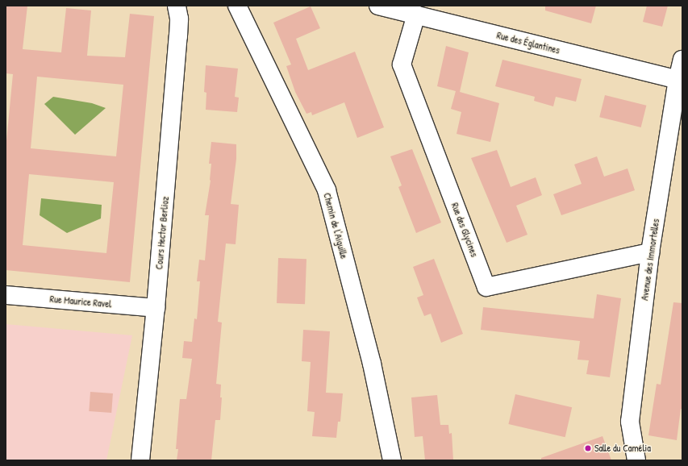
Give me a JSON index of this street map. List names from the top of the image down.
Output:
{
  "streets": {
    "street": [
      "Rue des Églantines",
      "Chemin de l'Aiguille",
      "Rue des Glycines",
      "Cours Hector Berlioz",
      "Avenue des Immortelles",
      "Rue Maurice Ravel"
    ]
  },
  "crossings": [
    ["Rue des Églantines", "Rue des Glycines"],
    ["Rue des Églantines", "Avenue des Immortelles"],
    ["Rue des Glycines", "Avenue des Immortelles"],
    ["Cours Hector Berlioz", "Rue Maurice Ravel"]
  ],
  "places": ["Salle du Camélia"]
}
